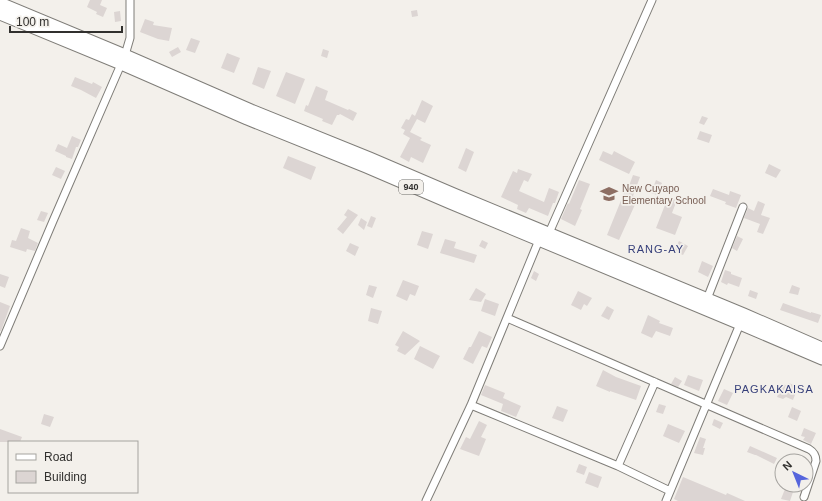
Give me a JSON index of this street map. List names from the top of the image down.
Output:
{
  "streets": {
    "highway": ["940"]
  },
  "districts": ["RANG-AY", "PAGKAKAISA"],
  "places": {
    "school or university": ["New Cuyapo Elementary School"]
  },
  "legend": ["Road", "Building"],
  "scale_bar": "100 m",
  "north": "top left"
}
